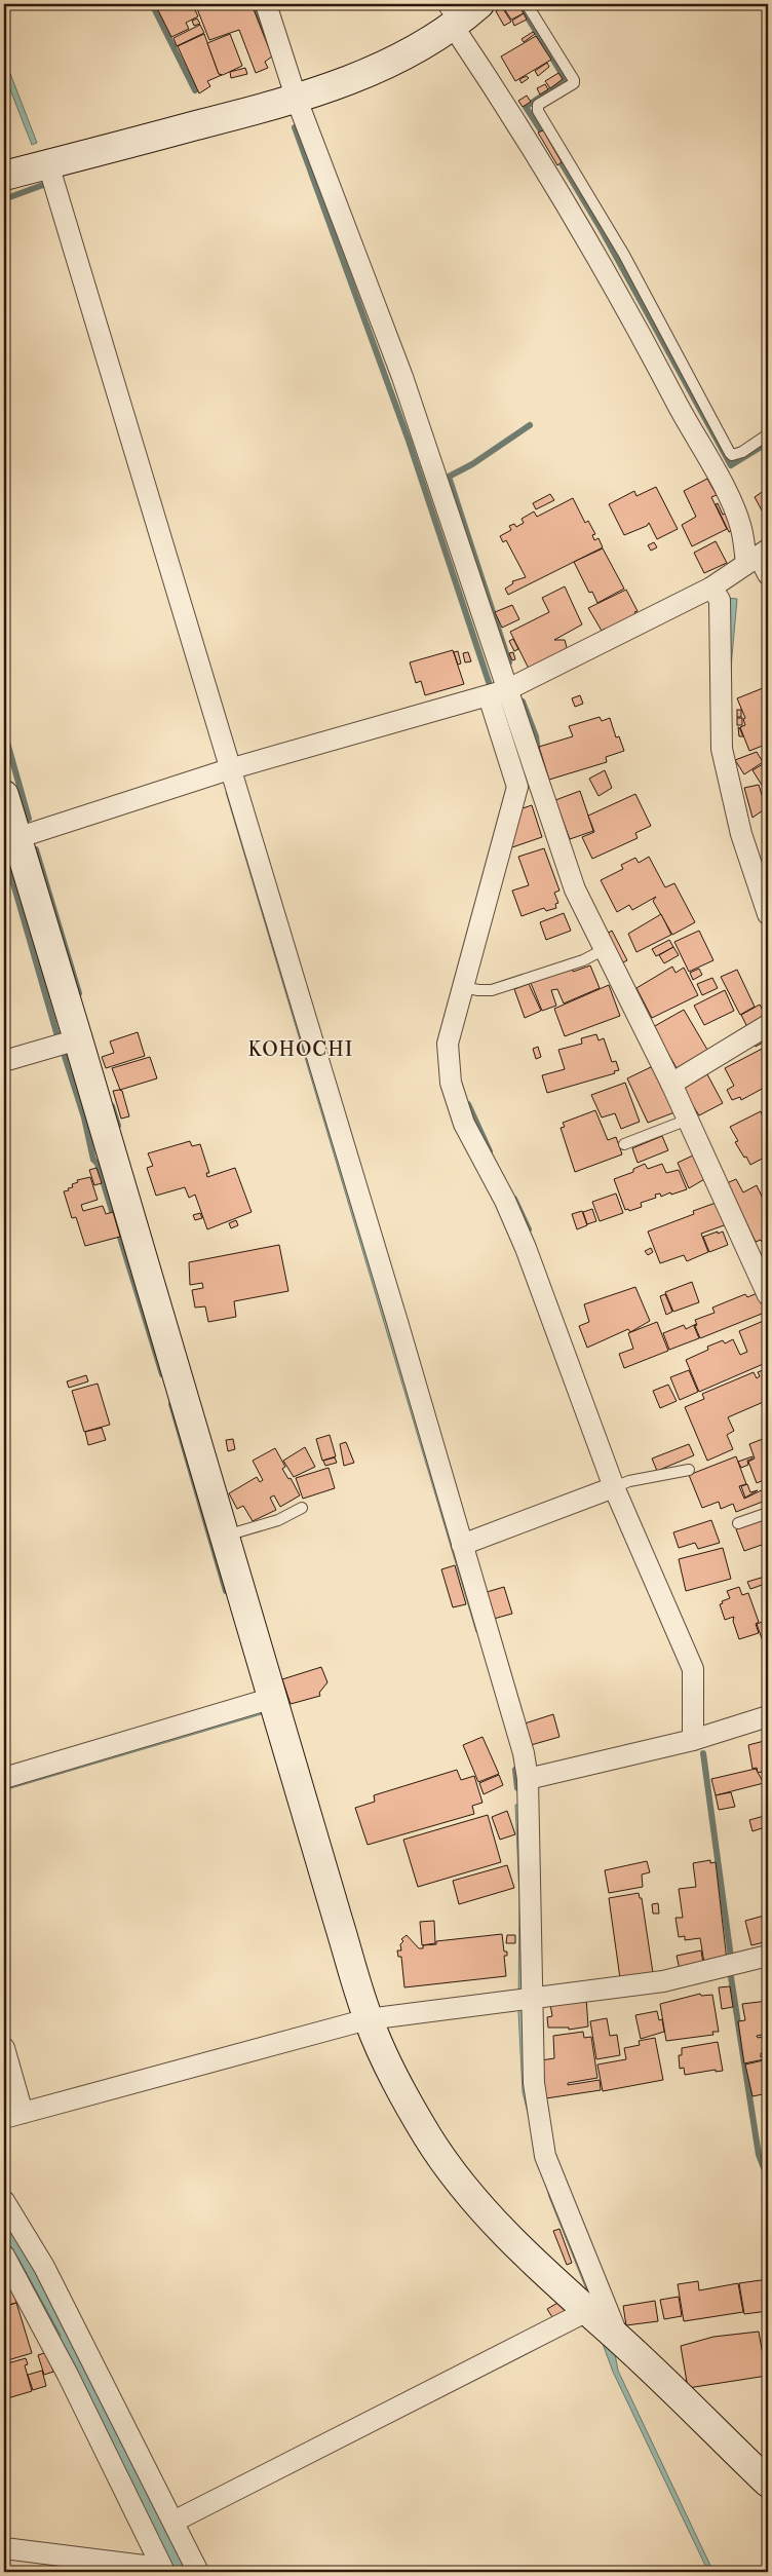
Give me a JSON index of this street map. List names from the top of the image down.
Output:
{
  "districts": ["KOHOCHI"]
}
